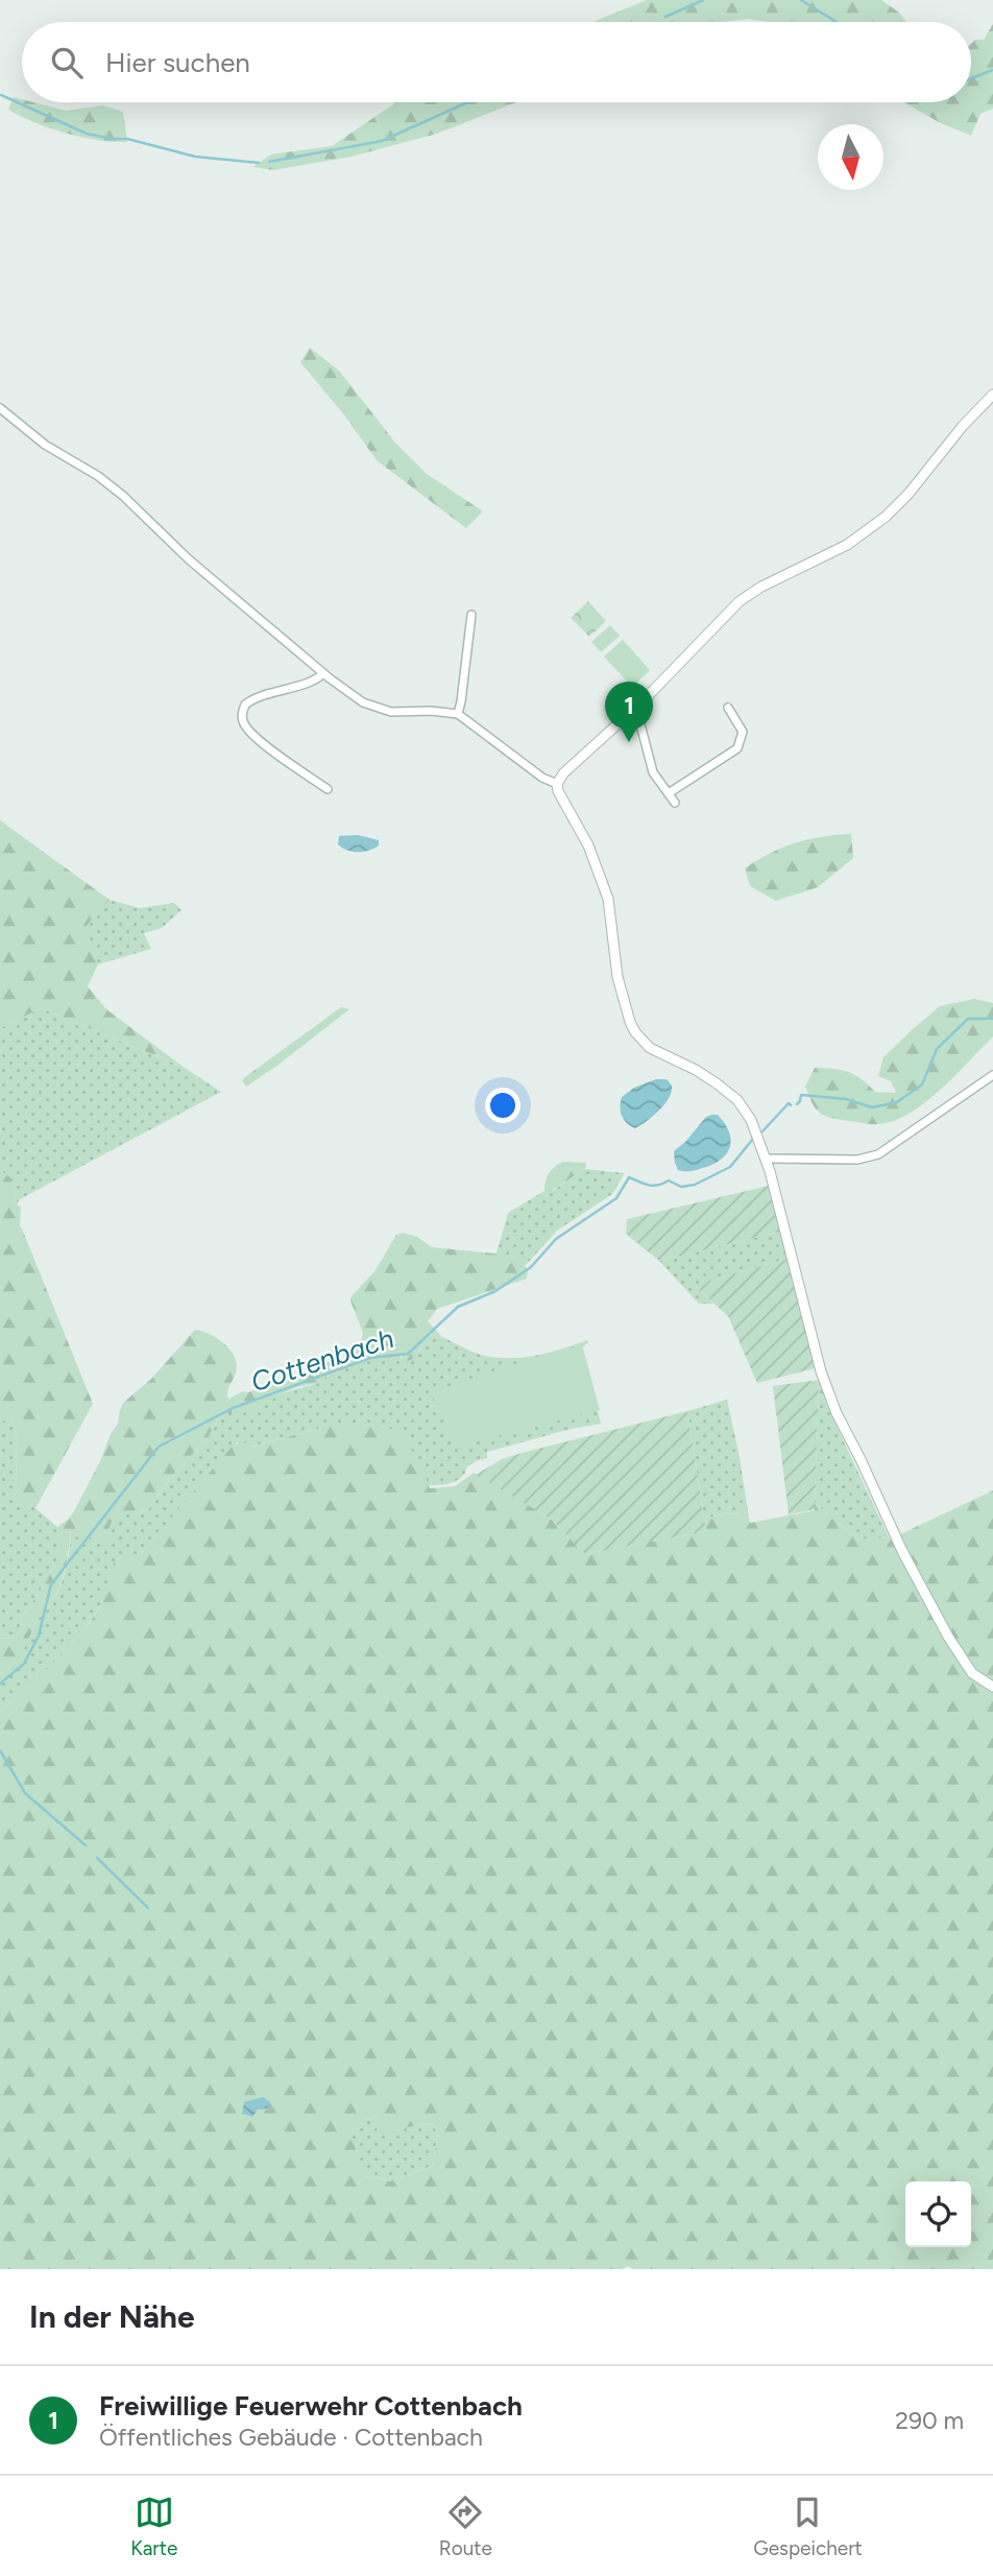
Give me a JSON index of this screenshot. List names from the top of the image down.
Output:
{
  "water": ["Cottenbach"],
  "north": "bottom",
  "page": {
    "search": "Hier suchen",
    "pins": "1",
    "heading": "In der Nähe",
    "list": [
      {
        "mark": "1",
        "name": "Freiwillige Feuerwehr Cottenbach",
        "note": "Öffentliches Gebäude · Cottenbach",
        "value": "290 m"
      }
    ],
    "nav": ["Karte", "Route", "Gespeichert"]
  }
}
